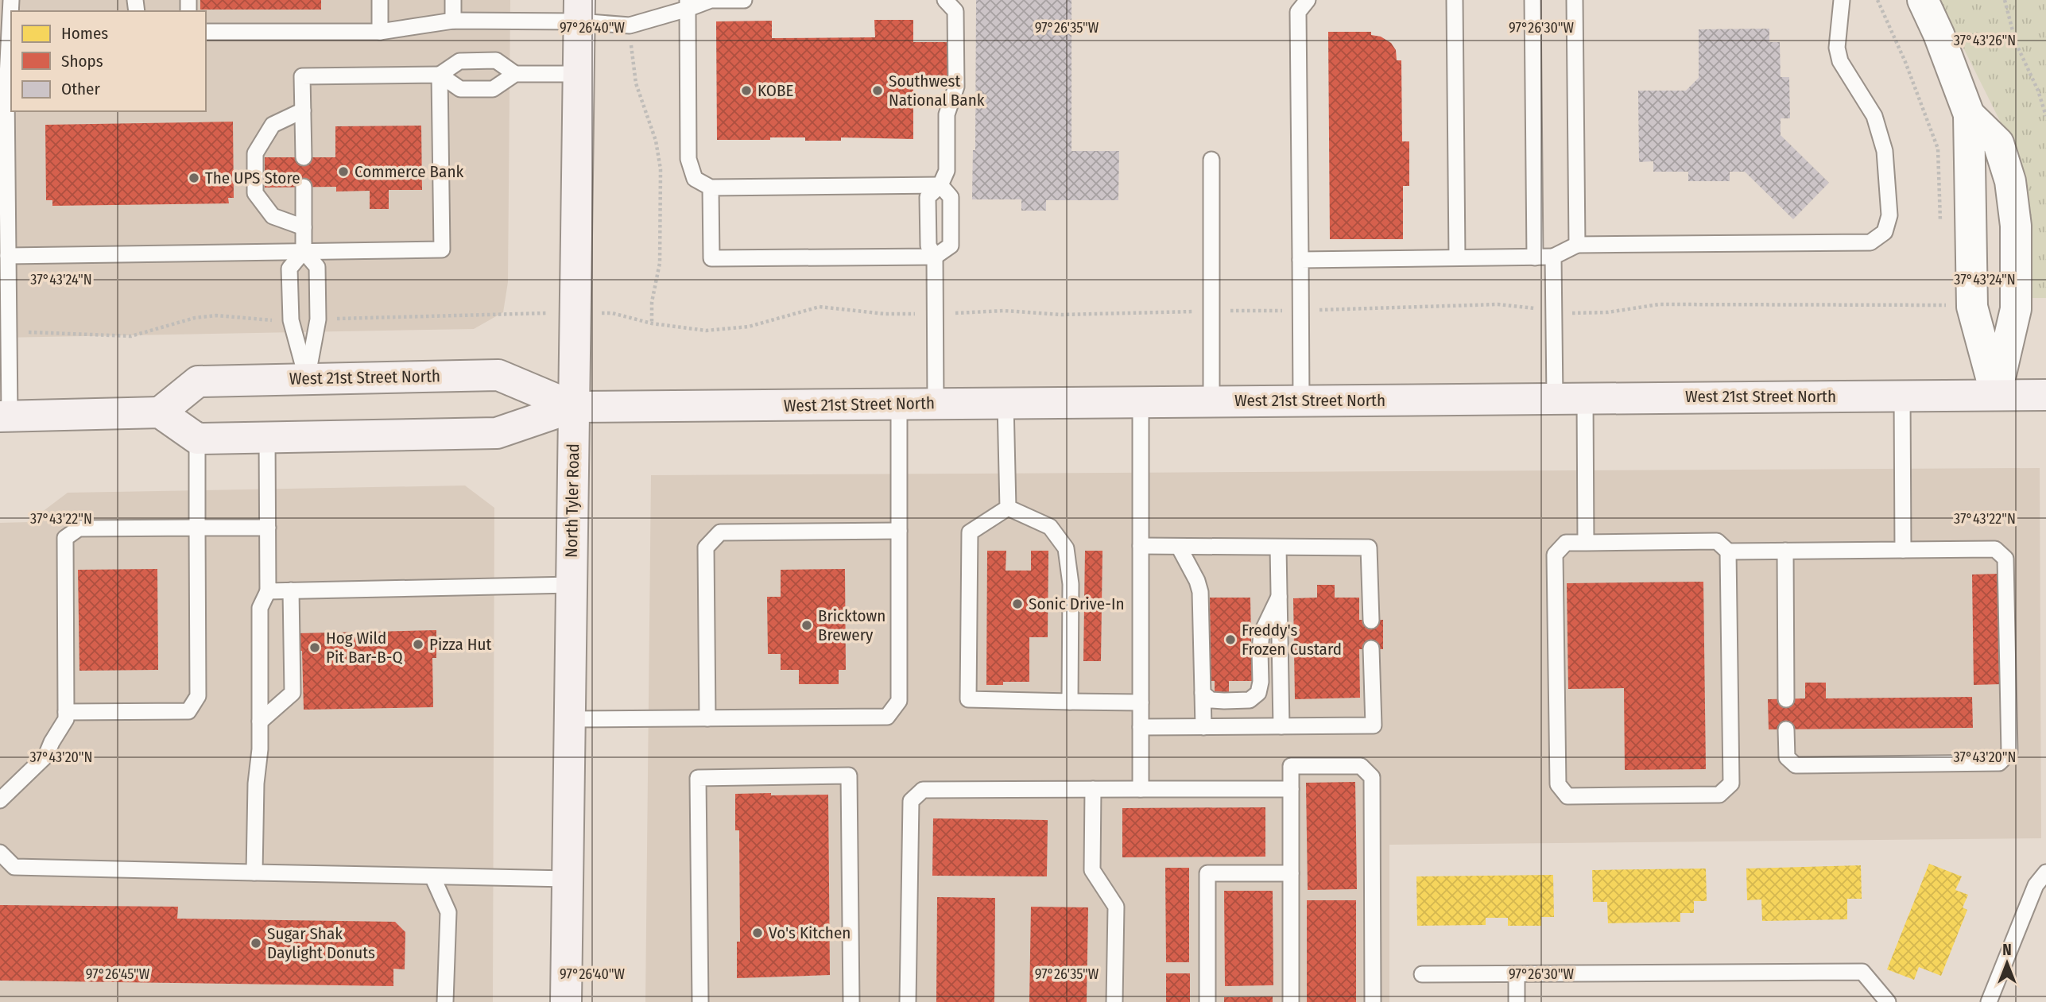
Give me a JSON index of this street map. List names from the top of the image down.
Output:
{
  "streets": {
    "main road": ["West 21st Street North", "North Tyler Road"]
  },
  "crossings": [
    ["West 21st Street North", "North Tyler Road"]
  ],
  "places": [
    "KOBE",
    "Southwest National Bank",
    "Commerce Bank",
    "The UPS Store",
    "Sonic Drive-In",
    "Bricktown Brewery",
    "Freddy's Frozen Custard",
    "Pizza Hut",
    "Hog Wild Pit Bar-B-Q",
    "Vo's Kitchen",
    "Sugar Shak Daylight Donuts"
  ],
  "legend": ["Homes", "Shops", "Other"],
  "north": "top",
  "coordinates": [
    "97°26'40\"W",
    "97°26'35\"W",
    "97°26'30\"W",
    "37°43'26\"N",
    "37°43'24\"N",
    "37°43'22\"N",
    "37°43'20\"N",
    "97°26'45\"W"
  ]
}
